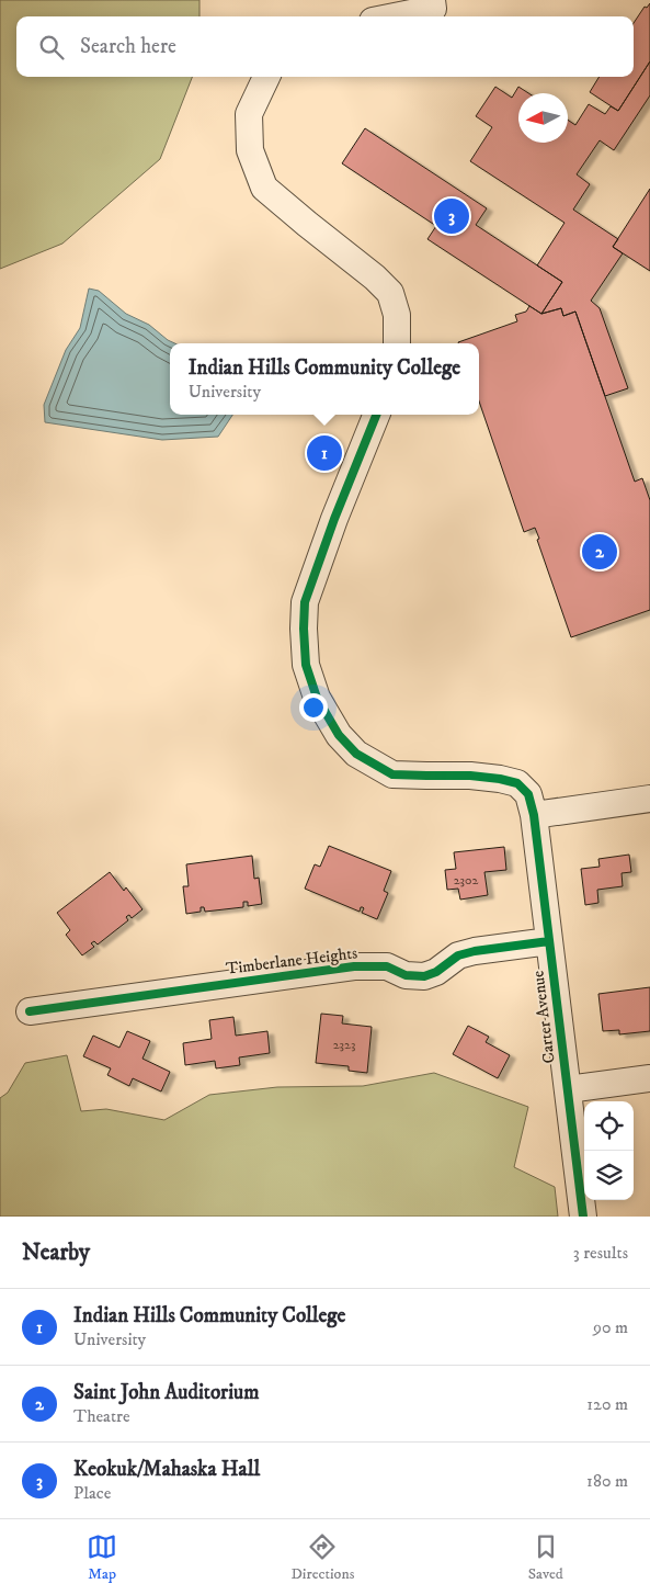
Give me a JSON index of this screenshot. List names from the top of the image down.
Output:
{
  "streets": {
    "street": ["Timberlane Heights", "Carter Avenue"]
  },
  "crossings": [
    ["Timberlane Heights", "Carter Avenue"]
  ],
  "house_numbers": ["2302", "2323"],
  "north": "left",
  "page": {
    "search": "Search here",
    "pins": ["3", "1", "2"],
    "popup": ["Indian Hills Community College", "University"],
    "heading": ["Nearby", "3 results"],
    "list": [
      {
        "mark": "1",
        "name": "Indian Hills Community College",
        "note": "University",
        "value": "90 m"
      },
      {
        "mark": "2",
        "name": "Saint John Auditorium",
        "note": "Theatre",
        "value": "120 m"
      },
      {
        "mark": "3",
        "name": "Keokuk/Mahaska Hall",
        "note": "Place",
        "value": "180 m"
      }
    ],
    "nav": ["Map", "Directions", "Saved"]
  }
}
